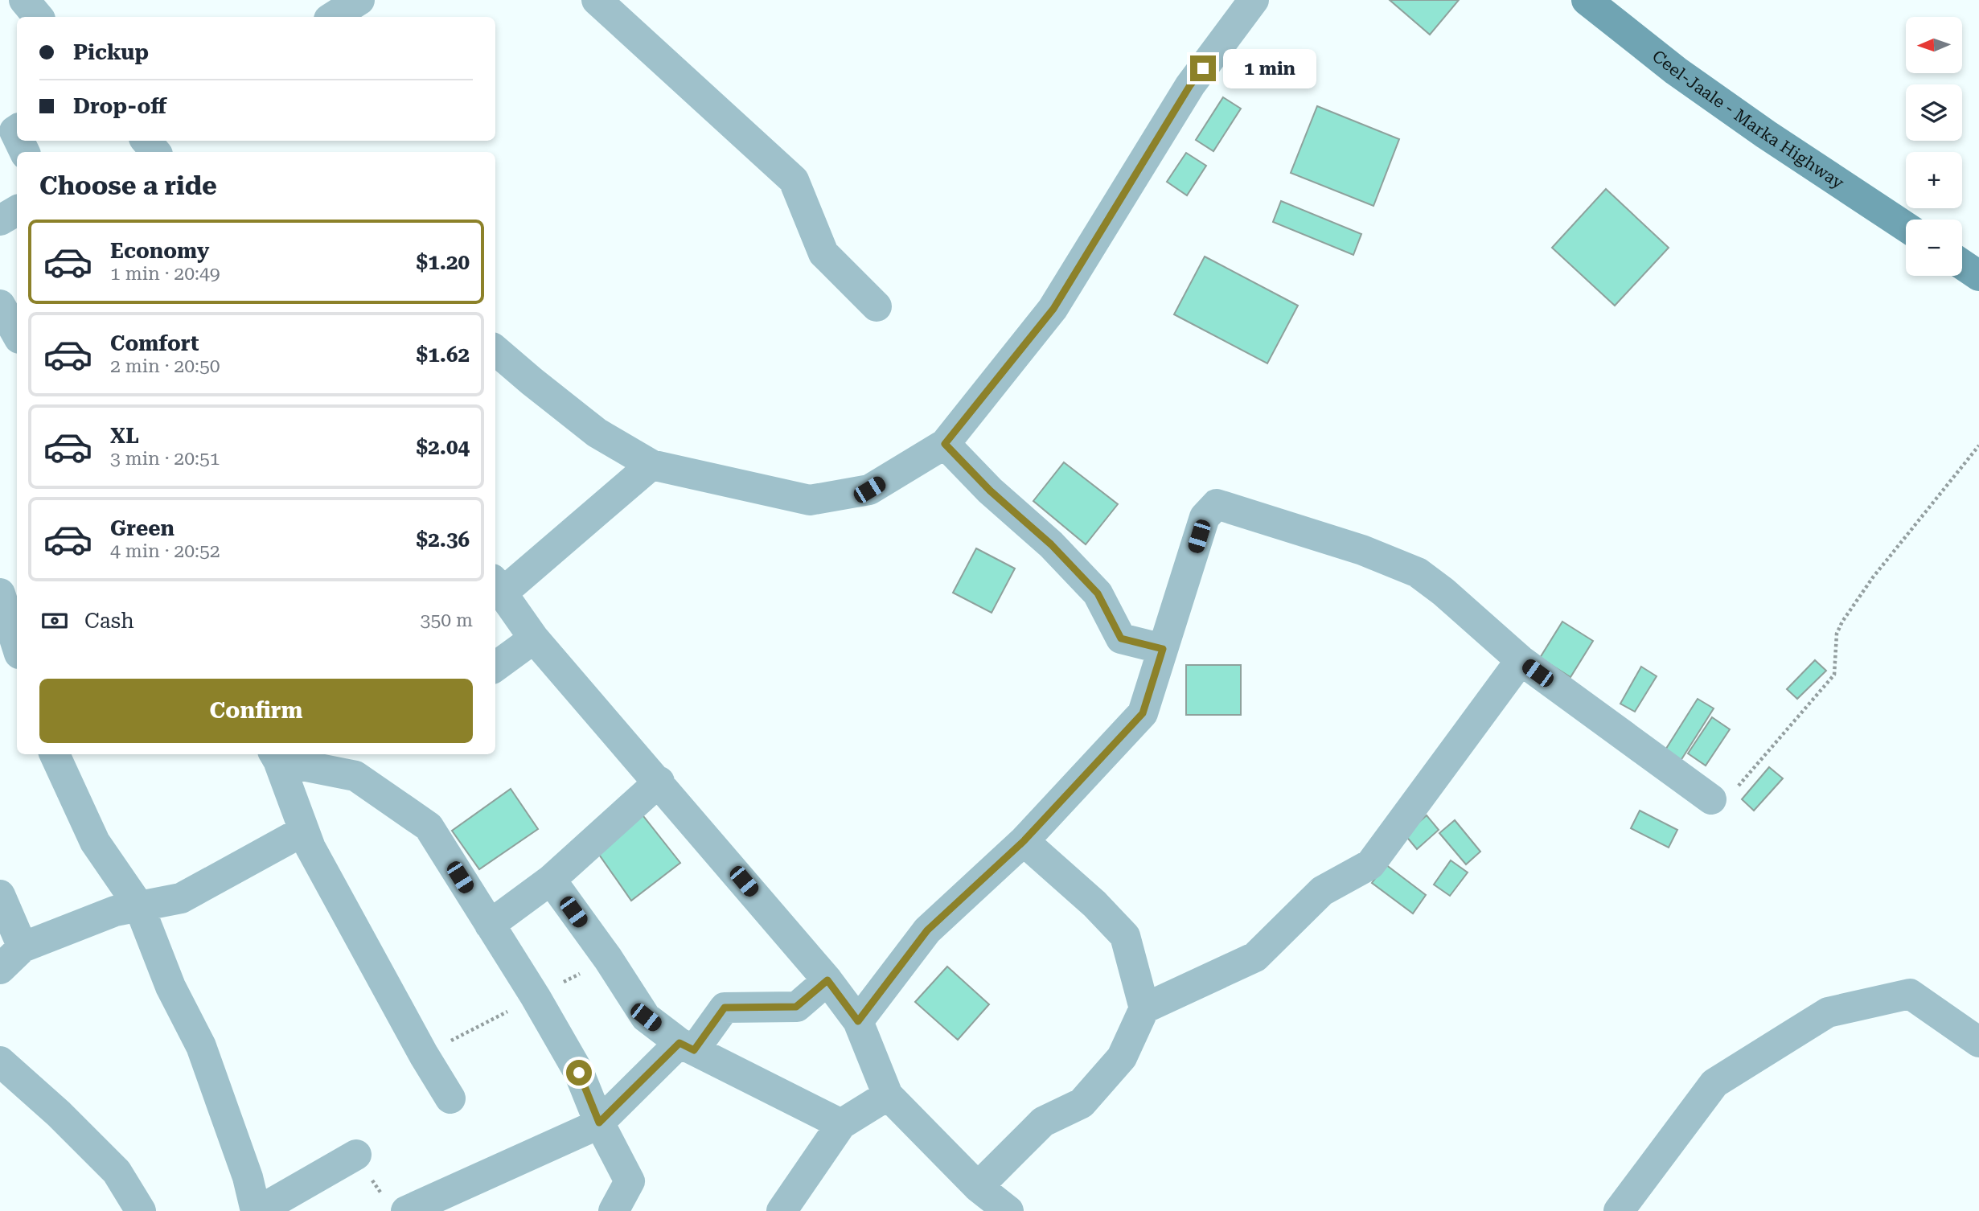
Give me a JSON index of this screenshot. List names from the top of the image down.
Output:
{
  "streets": {
    "street": ["Ceel-Jaale - Marka Highway"]
  },
  "north": "left",
  "page": {
    "map_buttons": ["+", "−"],
    "banner": ["Pickup", "Drop-off"],
    "bubble": "1 min",
    "heading": "Choose a ride",
    "list": [
      {
        "name": "Economy",
        "note": "1 min · 20:49",
        "value": "$1.20"
      },
      {
        "name": "Comfort",
        "note": "2 min · 20:50",
        "value": "$1.62"
      },
      {
        "name": "XL",
        "note": "3 min · 20:51",
        "value": "$2.04"
      },
      {
        "name": "Green",
        "note": "4 min · 20:52",
        "value": "$2.36"
      }
    ],
    "pay": ["Cash", "350 m"],
    "buttons": "Confirm"
  }
}
